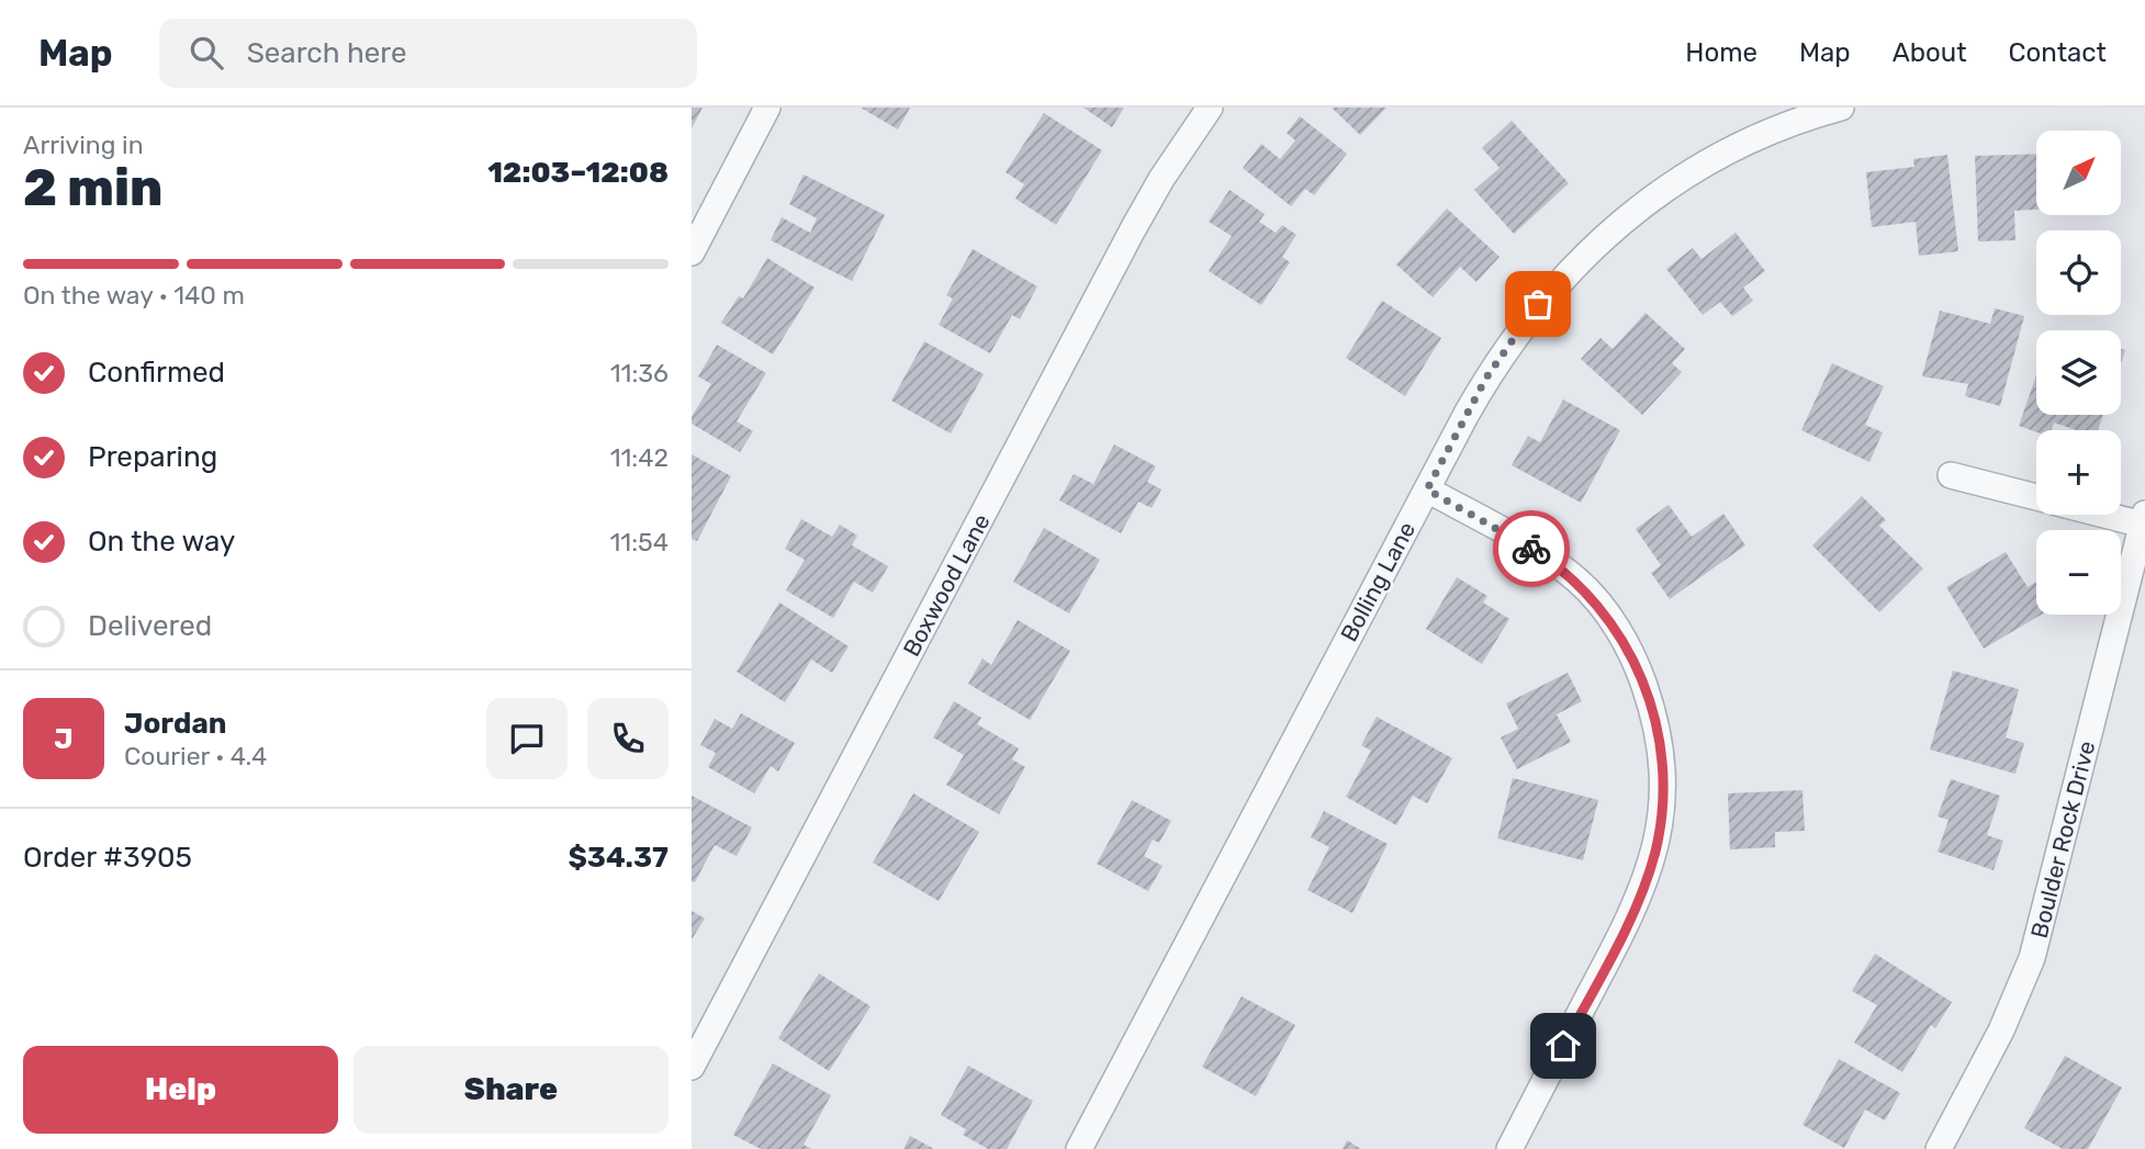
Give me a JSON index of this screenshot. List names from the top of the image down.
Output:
{
  "streets": {
    "street": ["Bolling Lane", "Boxwood Lane", "Boulder Rock Drive"]
  },
  "north": "top right",
  "page": {
    "header": "Map",
    "search": "Search here",
    "nav": [
      "Home",
      "Map",
      "About",
      "Contact"
    ],
    "heading": ["2 min", "Arriving in", "12:03–12:08"],
    "panel": [
      "Jordan",
      "Courier · 4.4",
      "Order #3905",
      "$34.37"
    ],
    "map_buttons": ["+", "−"],
    "bar": "On the way · 140 m",
    "list": [
      ["Confirmed", "11:36"],
      ["Preparing", "11:42"],
      ["On the way", "11:54"],
      "Delivered"
    ],
    "round": "J",
    "buttons": ["Help", "Share"]
  }
}
